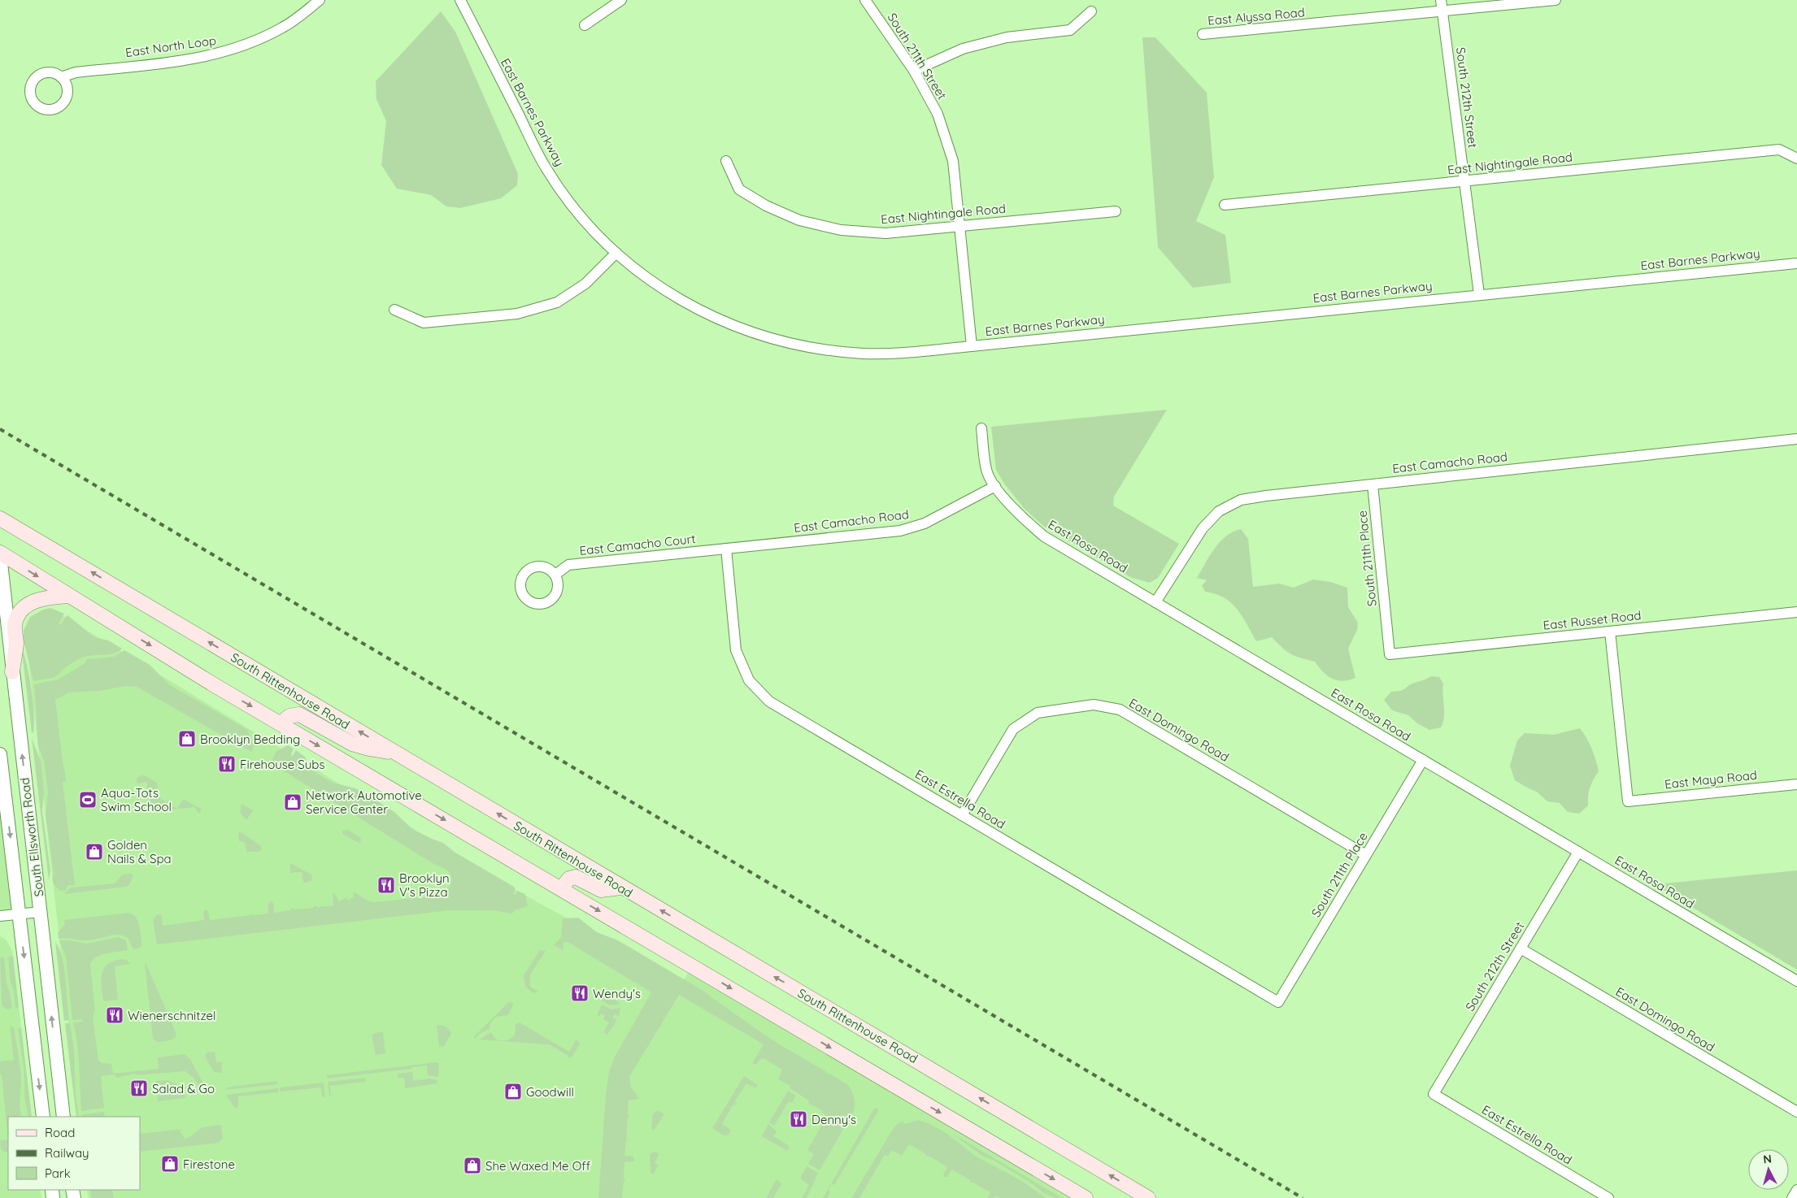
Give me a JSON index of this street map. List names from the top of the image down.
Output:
{
  "streets": {
    "main road": ["South Rittenhouse Road"],
    "street": [
      "East Alyssa Road",
      "East North Loop",
      "South 211th Street",
      "South 212th Street",
      "East Barnes Parkway",
      "East Nightingale Road",
      "East Camacho Road",
      "East Camacho Court",
      "East Rosa Road",
      "South 211th Place",
      "East Russet Road",
      "East Domingo Road",
      "East Maya Road",
      "East Estrella Road",
      "South Ellsworth Road"
    ]
  },
  "crossings": [
    ["East Alyssa Road", "South 212th Street"],
    ["South 211th Street", "East Barnes Parkway"],
    ["South 211th Street", "East Nightingale Road"],
    ["South 212th Street", "East Barnes Parkway"],
    ["South 212th Street", "East Nightingale Road"],
    ["South 212th Street", "East Rosa Road"],
    ["South 212th Street", "East Domingo Road"],
    ["South 212th Street", "East Estrella Road"],
    ["East Camacho Road", "East Camacho Court"],
    ["East Camacho Road", "East Rosa Road"],
    ["East Camacho Road", "South 211th Place"],
    ["East Camacho Road", "East Estrella Road"],
    ["East Camacho Court", "East Estrella Road"],
    ["East Rosa Road", "South 211th Place"],
    ["South 211th Place", "East Russet Road"],
    ["South 211th Place", "East Domingo Road"],
    ["South 211th Place", "East Estrella Road"],
    ["East Russet Road", "East Maya Road"],
    ["East Domingo Road", "East Estrella Road"]
  ],
  "places": {
    "shop": [
      "Brooklyn Bedding",
      "Network Automotive Service Center",
      "Golden Nails & Spa",
      "Goodwill",
      "Firestone",
      "She Waxed Me Off"
    ],
    "restaurant": [
      "Firehouse Subs",
      "Brooklyn V's Pizza",
      "Wendy's",
      "Wienerschnitzel",
      "Salad & Go",
      "Denny's"
    ],
    "sports": ["Aqua-Tots Swim School"]
  },
  "legend": ["Road", "Railway", "Park"],
  "north": "top"
}
